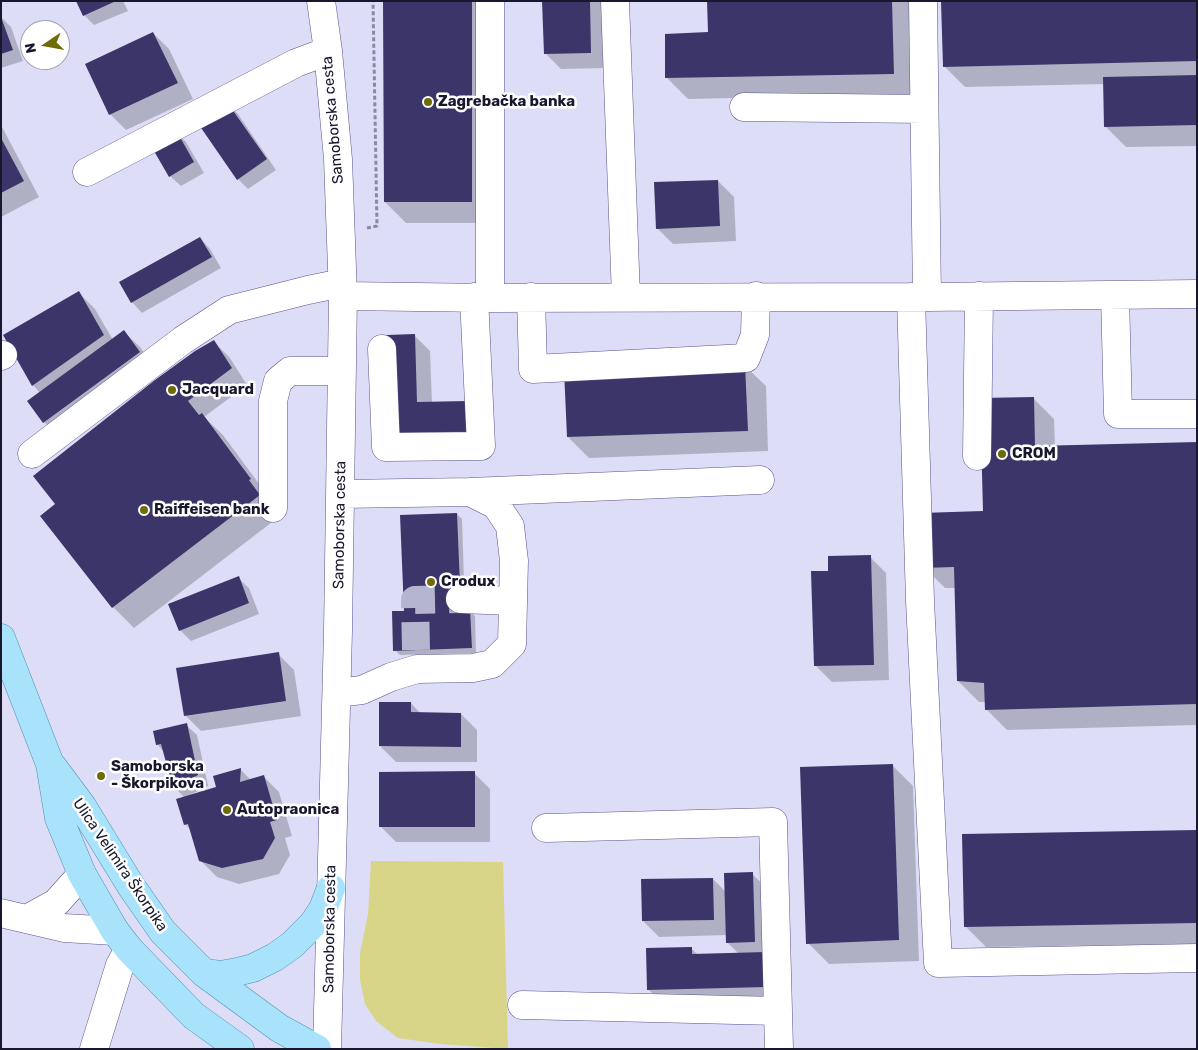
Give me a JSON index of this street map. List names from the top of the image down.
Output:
{
  "streets": {
    "main road": ["Ulica Velimira Škorpika"],
    "street": ["Samoborska cesta"]
  },
  "places": [
    "Zagrebačka banka",
    "Jacquard",
    "CROM",
    "Raiffeisen bank",
    "Crodux",
    "Samoborska - Škorpikova",
    "Autopraonica"
  ],
  "north": "left"
}
